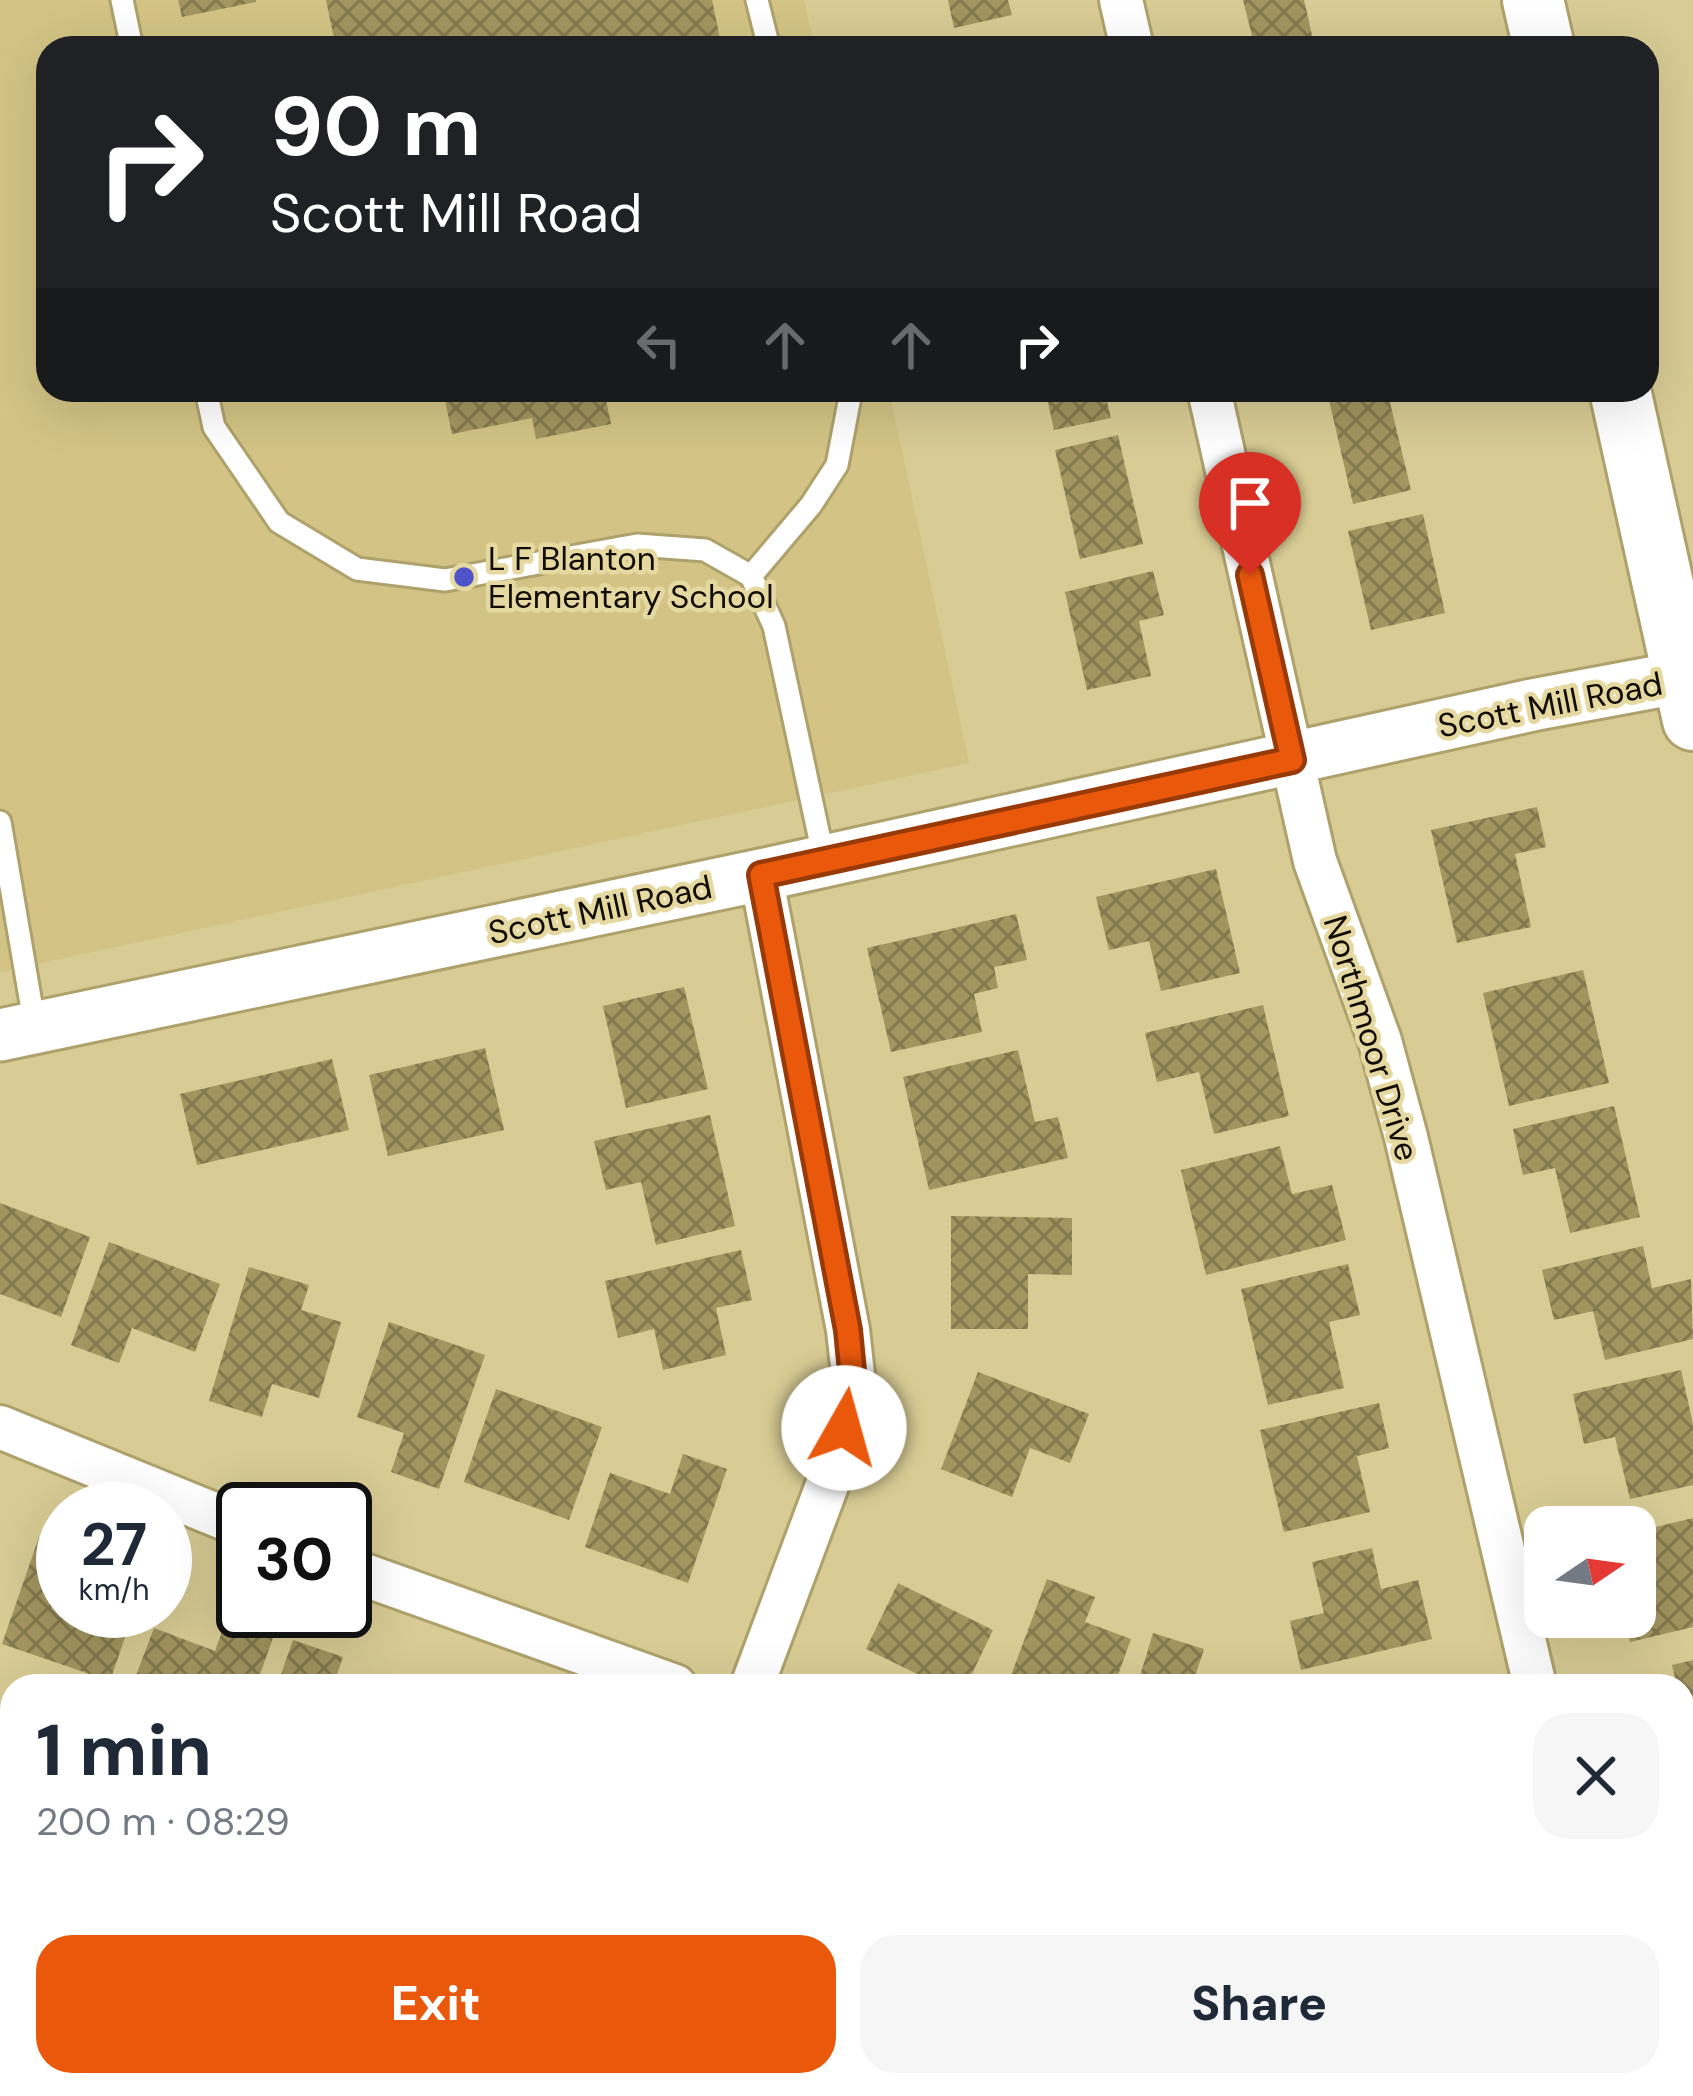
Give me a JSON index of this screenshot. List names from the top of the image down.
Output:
{
  "streets": {
    "street": ["Scott Mill Road", "Northmoor Drive"]
  },
  "crossings": [
    ["Scott Mill Road", "Northmoor Drive"]
  ],
  "places": ["L F Blanton Elementary School"],
  "north": "right",
  "page": {
    "turn": ["90 m", "Scott Mill Road"],
    "speed": "27 km/h",
    "limit": "30",
    "heading": ["1 min", "200 m · 08:29"],
    "buttons": ["Exit", "Share"]
  }
}
